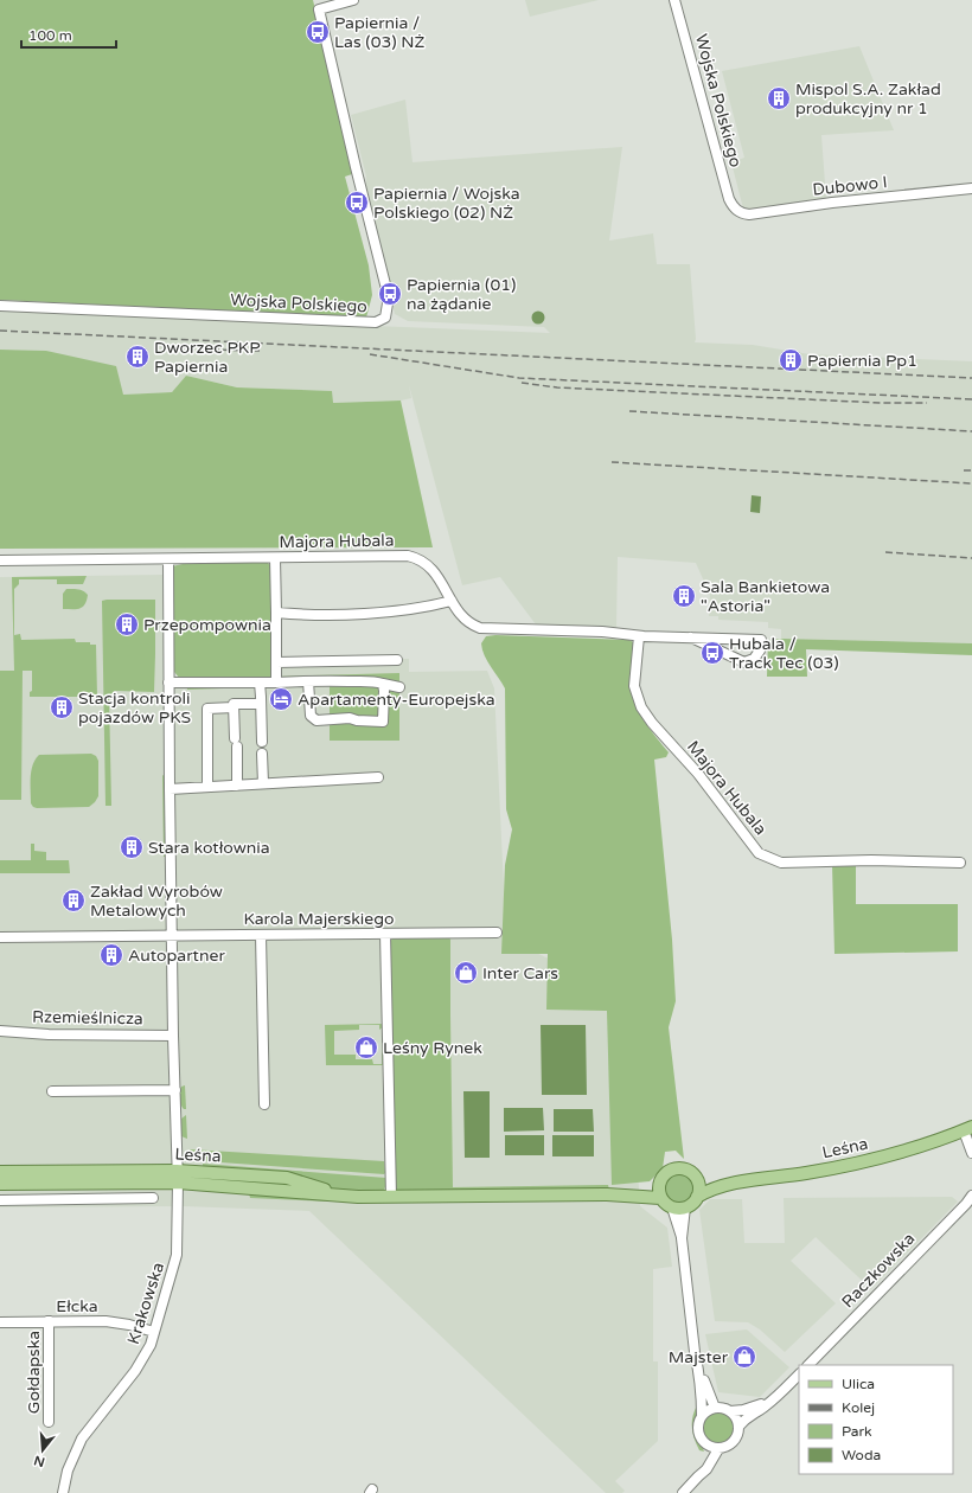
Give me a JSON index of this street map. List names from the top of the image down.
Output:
{
  "streets": {
    "main road": ["Leśna"],
    "street": [
      "Wojska Polskiego",
      "Dubowo I",
      "Majora Hubala",
      "Karola Majerskiego",
      "Rzemieślnicza",
      "Raczkowska",
      "Krakowska",
      "Ełcka",
      "Gołdapska"
    ]
  },
  "crossings": [
    ["Wojska Polskiego", "Dubowo I"],
    ["Majora Hubala", "Krakowska"],
    ["Karola Majerskiego", "Krakowska"],
    ["Rzemieślnicza", "Krakowska"],
    ["Leśna", "Krakowska"],
    ["Krakowska", "Ełcka"],
    ["Ełcka", "Gołdapska"]
  ],
  "places": {
    "bus stop": [
      "Papiernia / Las (03) NŻ",
      "Papiernia / Wojska Polskiego (02) NŻ",
      "Papiernia (01) na żądanie",
      "Hubala / Track Tec (03)"
    ],
    "building": [
      "Mispol S.A. Zakład produkcyjny nr 1",
      "Dworzec PKP Papiernia",
      "Papiernia Pp1",
      "Sala Bankietowa \"Astoria\"",
      "Przepompownia",
      "Stacja kontroli pojazdów PKS",
      "Stara kotłownia",
      "Zakład Wyrobów Metalowych",
      "Autopartner"
    ],
    "hotel": ["Apartamenty-Europejska"],
    "shop": ["Inter Cars", "Leśny Rynek", "Majster"]
  },
  "legend": [
    "Ulica",
    "Kolej",
    "Park",
    "Woda"
  ],
  "scale_bar": "100 m",
  "north": "bottom"
}
